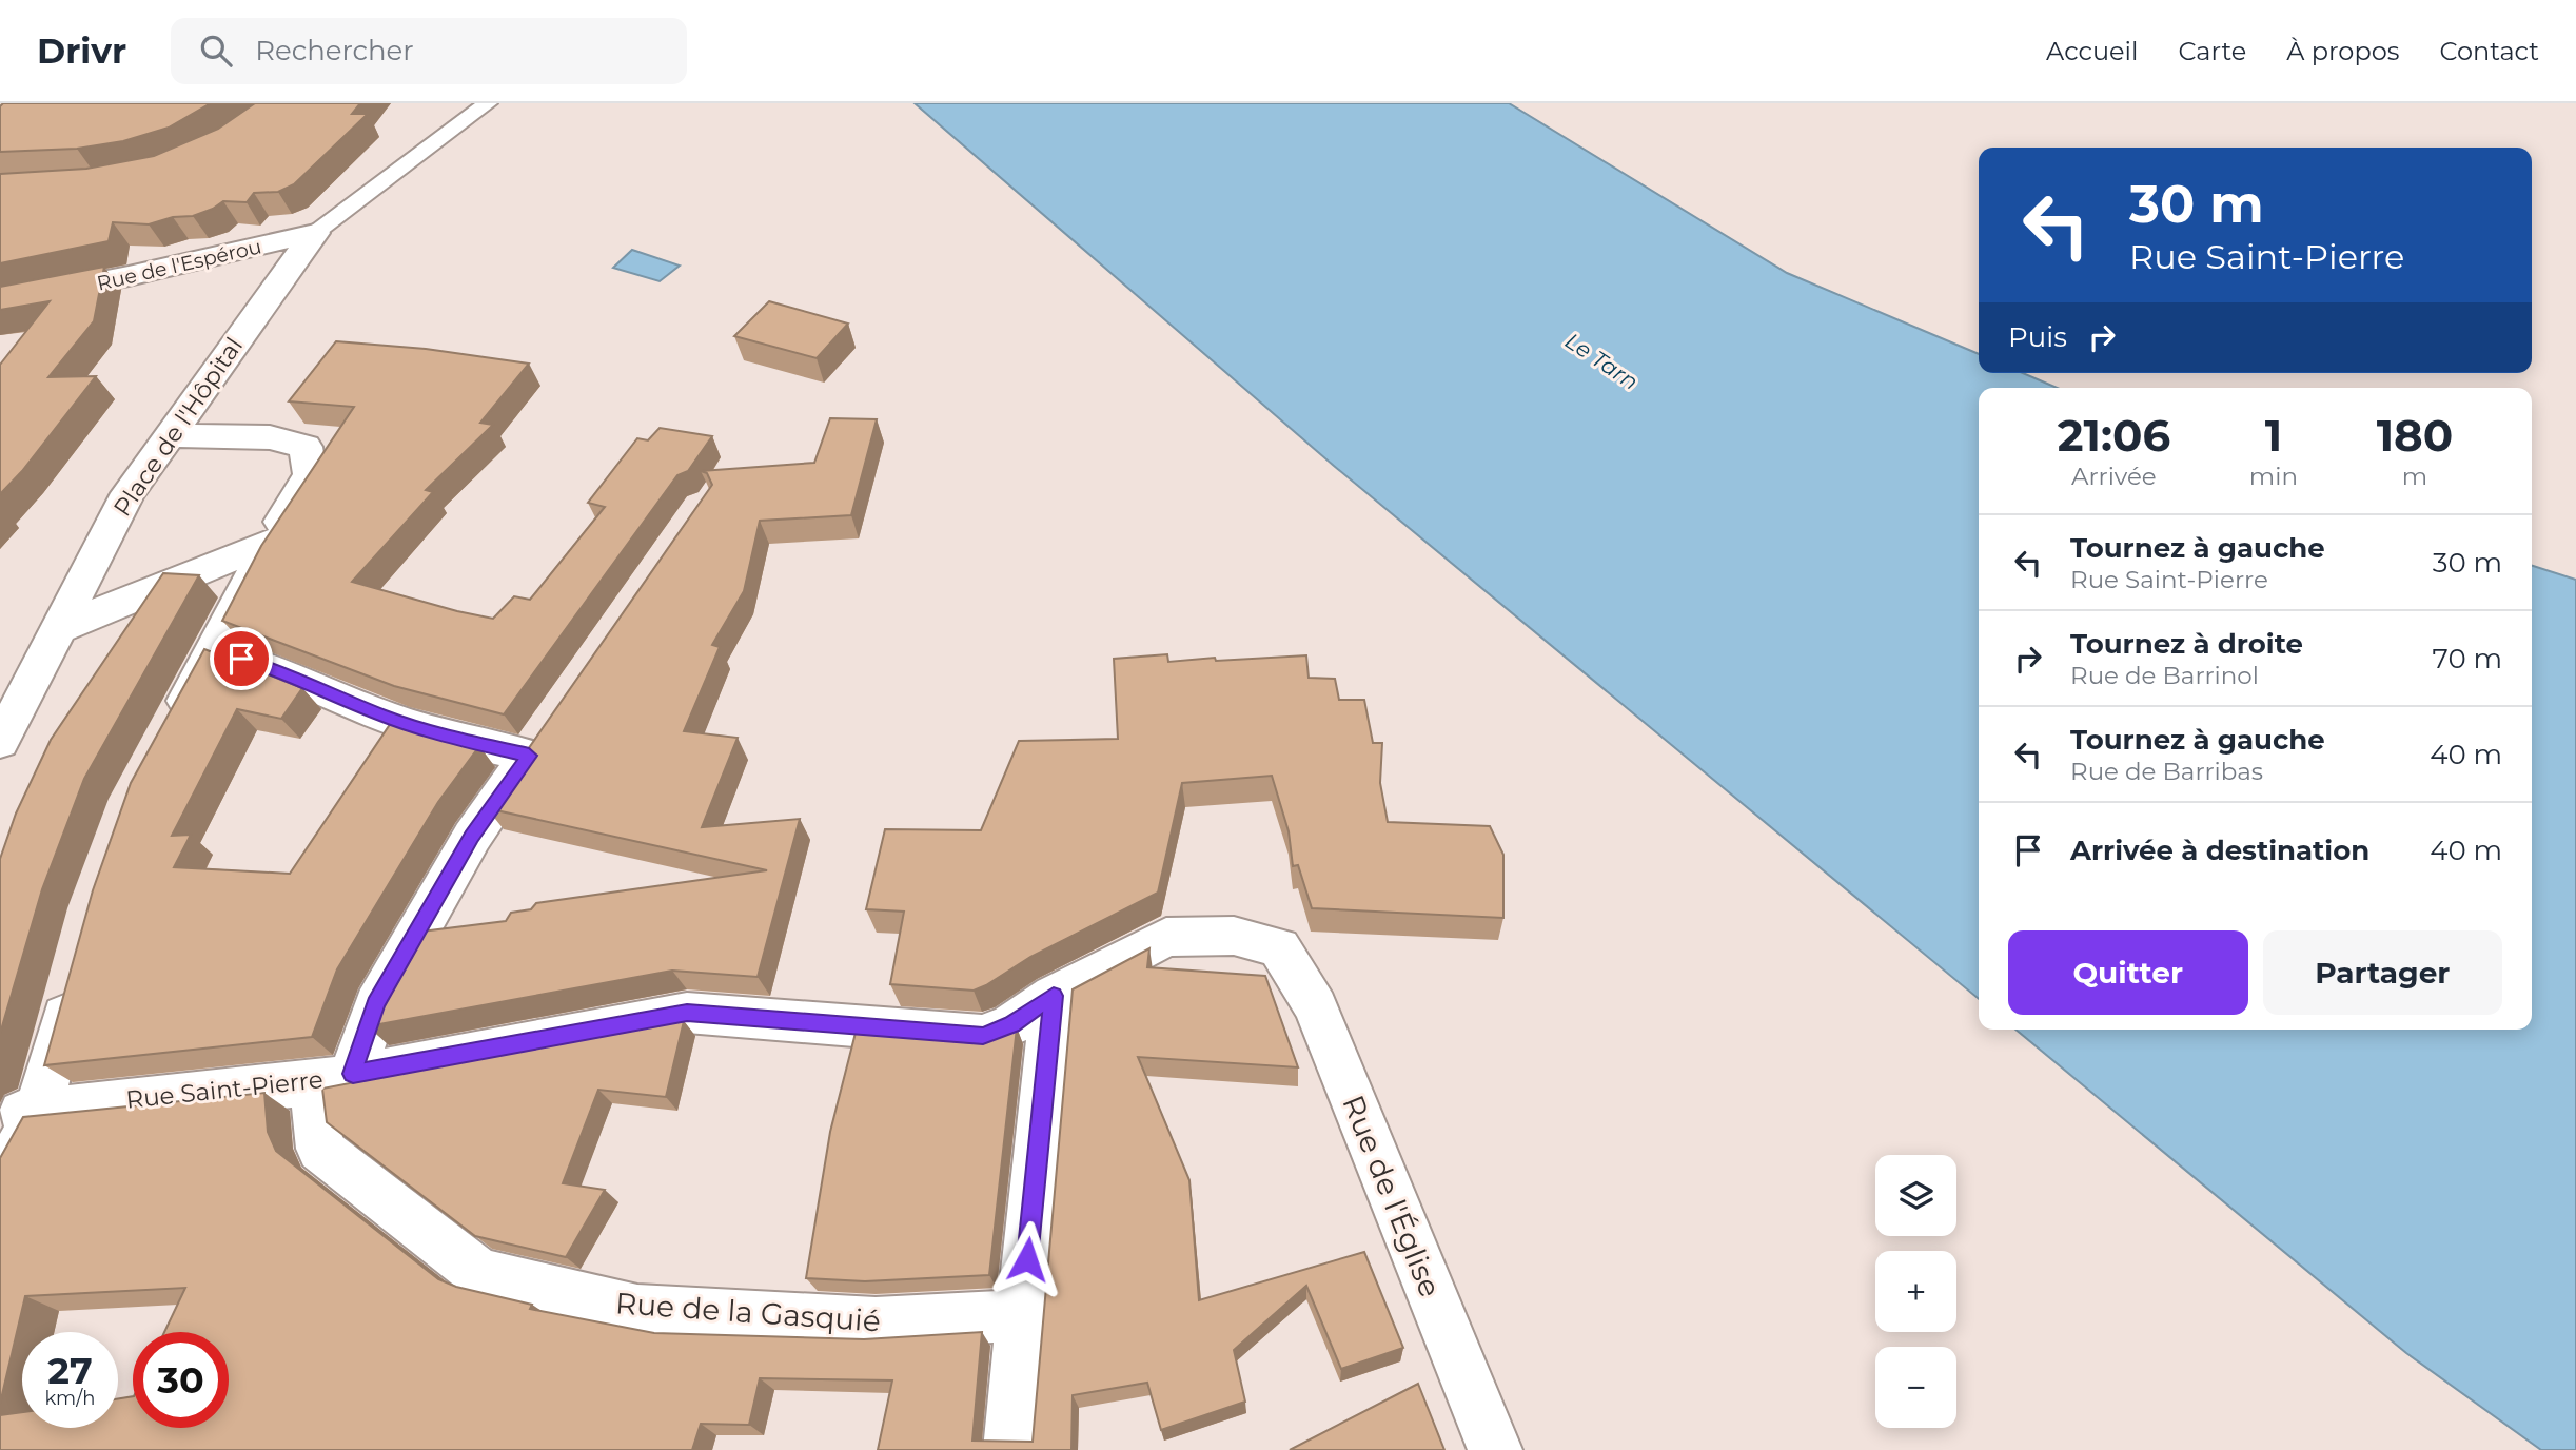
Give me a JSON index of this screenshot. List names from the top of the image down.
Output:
{
  "streets": {
    "street": [
      "Rue de l'Espérou",
      "Place de l'Hôpital",
      "Rue Saint-Pierre",
      "Rue de l'Église",
      "Rue de la Gasquié"
    ]
  },
  "crossings": [
    ["Rue de l'Espérou", "Place de l'Hôpital"],
    ["Rue Saint-Pierre", "Rue de l'Église"],
    ["Rue Saint-Pierre", "Rue de la Gasquié"]
  ],
  "water": ["Le Tarn"],
  "page": {
    "header": "Drivr",
    "search": "Rechercher",
    "nav": [
      "Accueil",
      "Carte",
      "À propos",
      "Contact"
    ],
    "turn": ["30 m", "Rue Saint-Pierre"],
    "then": "Puis",
    "eta": [
      "21:06",
      "Arrivée",
      "1",
      "min",
      "180",
      "m"
    ],
    "list": [
      {
        "name": "Tournez à gauche",
        "note": "Rue Saint-Pierre",
        "value": "30 m"
      },
      {
        "name": "Tournez à droite",
        "note": "Rue de Barrinol",
        "value": "70 m"
      },
      {
        "name": "Tournez à gauche",
        "note": "Rue de Barribas",
        "value": "40 m"
      },
      {
        "name": "Arrivée à destination",
        "value": "40 m"
      }
    ],
    "buttons": ["Quitter", "Partager"],
    "map_buttons": ["+", "−"],
    "speed": "27 km/h",
    "limit": "30"
  }
}
